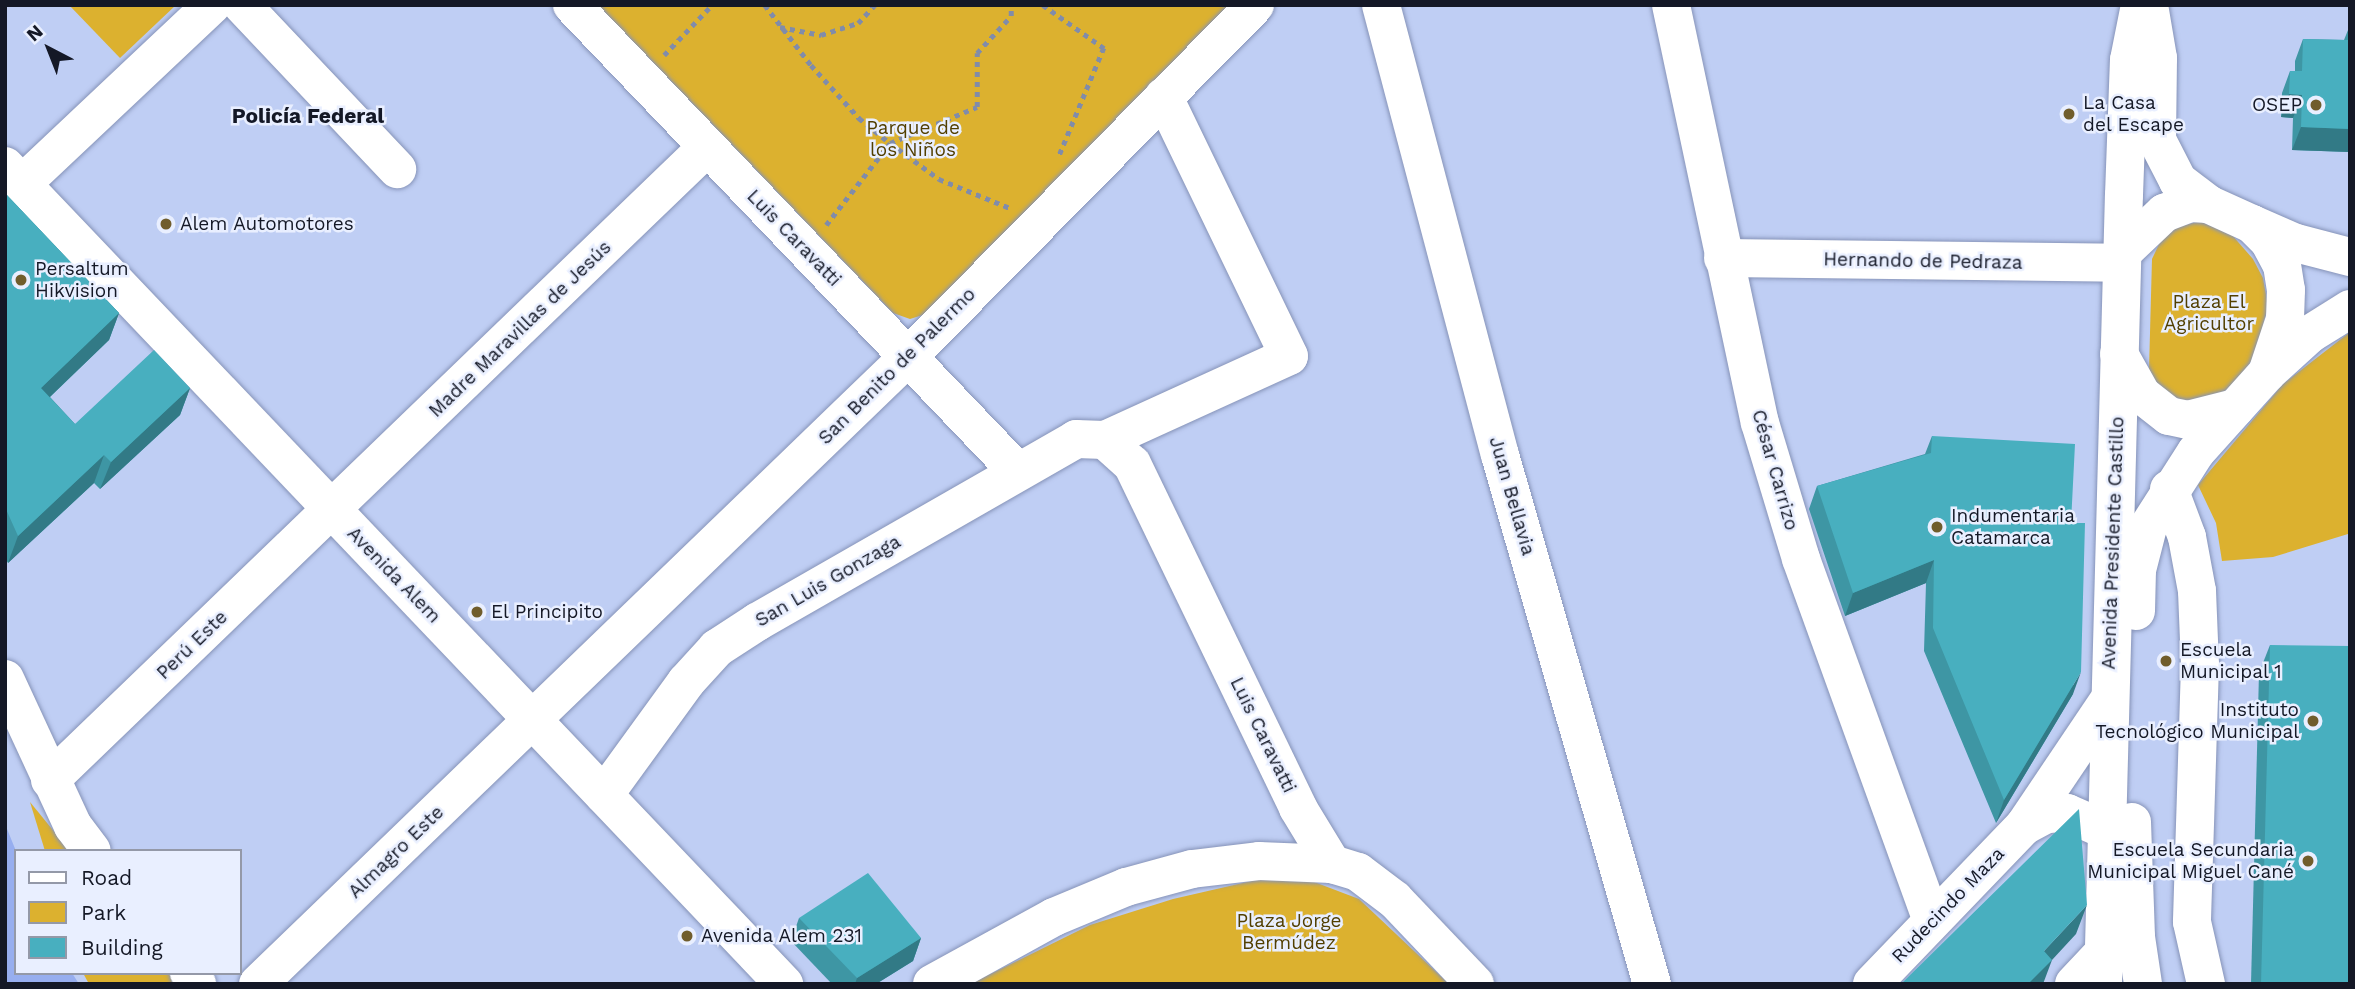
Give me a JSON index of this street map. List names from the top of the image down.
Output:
{
  "streets": {
    "street": [
      "Luis Caravatti",
      "Hernando de Pedraza",
      "Madre Maravillas de Jesús",
      "San Benito de Palermo",
      "César Carrizo",
      "Juan Bellavia",
      "Avenida Presidente Castillo",
      "Avenida Alem",
      "San Luis Gonzaga",
      "Perú Este",
      "Almagro Este",
      "Rudecindo Maza"
    ]
  },
  "crossings": [
    ["Luis Caravatti", "Madre Maravillas de Jesús"],
    ["Luis Caravatti", "San Benito de Palermo"],
    ["Luis Caravatti", "San Luis Gonzaga"],
    ["Hernando de Pedraza", "César Carrizo"],
    ["Hernando de Pedraza", "Avenida Presidente Castillo"],
    ["Madre Maravillas de Jesús", "Avenida Alem"],
    ["Madre Maravillas de Jesús", "Perú Este"],
    ["San Benito de Palermo", "Avenida Alem"],
    ["San Benito de Palermo", "Almagro Este"],
    ["César Carrizo", "Rudecindo Maza"],
    ["Avenida Presidente Castillo", "Rudecindo Maza"],
    ["Avenida Alem", "San Luis Gonzaga"],
    ["Avenida Alem", "Perú Este"],
    ["Avenida Alem", "Almagro Este"]
  ],
  "districts": ["Policía Federal"],
  "parks": ["Parque de los Niños", "Plaza El Agricultor", "Plaza Jorge Bermúdez"],
  "places": [
    "OSEP",
    "La Casa del Escape",
    "Alem Automotores",
    "Persaltum Hikvision",
    "Indumentaria Catamarca",
    "El Principito",
    "Escuela Municipal 1",
    "Instituto Tecnológico Municipal",
    "Escuela Secundaria Municipal Miguel Cané",
    "Avenida Alem 231"
  ],
  "legend": ["Road", "Park", "Building"],
  "north": "top left"
}
